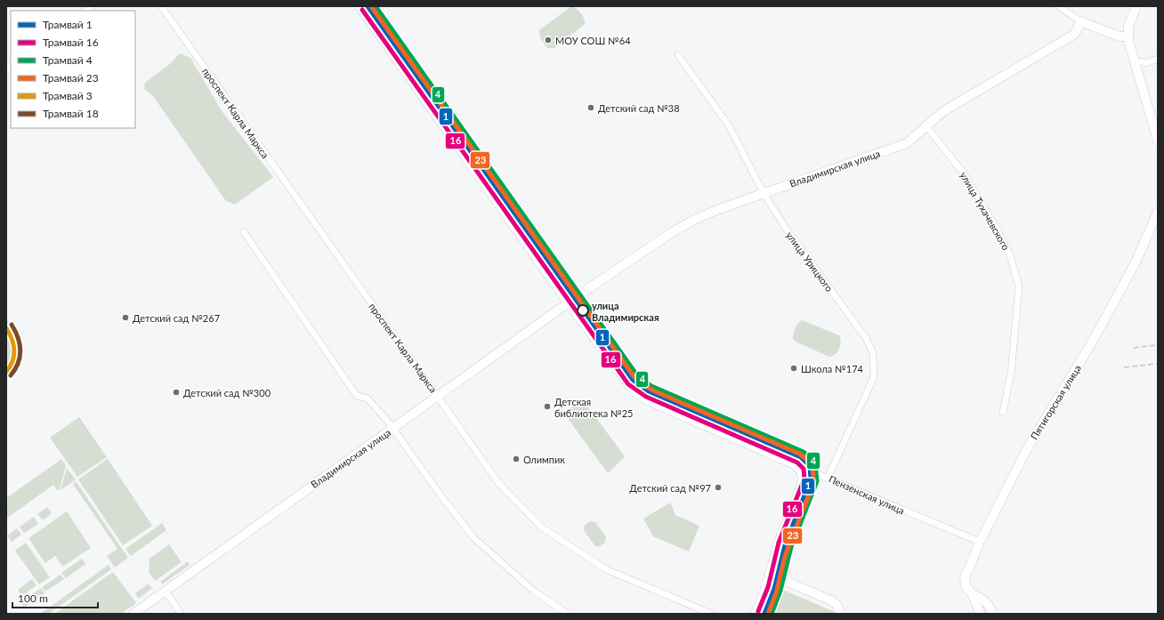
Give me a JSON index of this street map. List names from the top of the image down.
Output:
{
  "streets": {
    "main road": ["Владимирская улица", "Пятигорская улица"],
    "street": [
      "проспект Карла Маркса",
      "улица Тухачевского",
      "улица Урицкого",
      "Пензенская улица"
    ]
  },
  "crossings": [
    ["проспект Карла Маркса", "Владимирская улица"],
    ["Владимирская улица", "улица Тухачевского"],
    ["Владимирская улица", "улица Урицкого"],
    ["улица Урицкого", "Пензенская улица"],
    ["Пятигорская улица", "Пензенская улица"]
  ],
  "places": [
    "МОУ СОШ №64",
    "Детский сад №38",
    "улица Владимирская",
    "Детский сад №267",
    "Школа №174",
    "Детский сад №300",
    "Детская библиотека №25",
    "Олимпик",
    "Детский сад №97"
  ],
  "lines": [
    "tram line 1",
    "tram line 4",
    "tram line 23",
    "tram line 16",
    "tram line 18",
    "tram line 3"
  ],
  "legend": [
    "Трамвай 1",
    "Трамвай 16",
    "Трамвай 4",
    "Трамвай 23",
    "Трамвай 3",
    "Трамвай 18"
  ],
  "scale_bar": "100 m"
}
